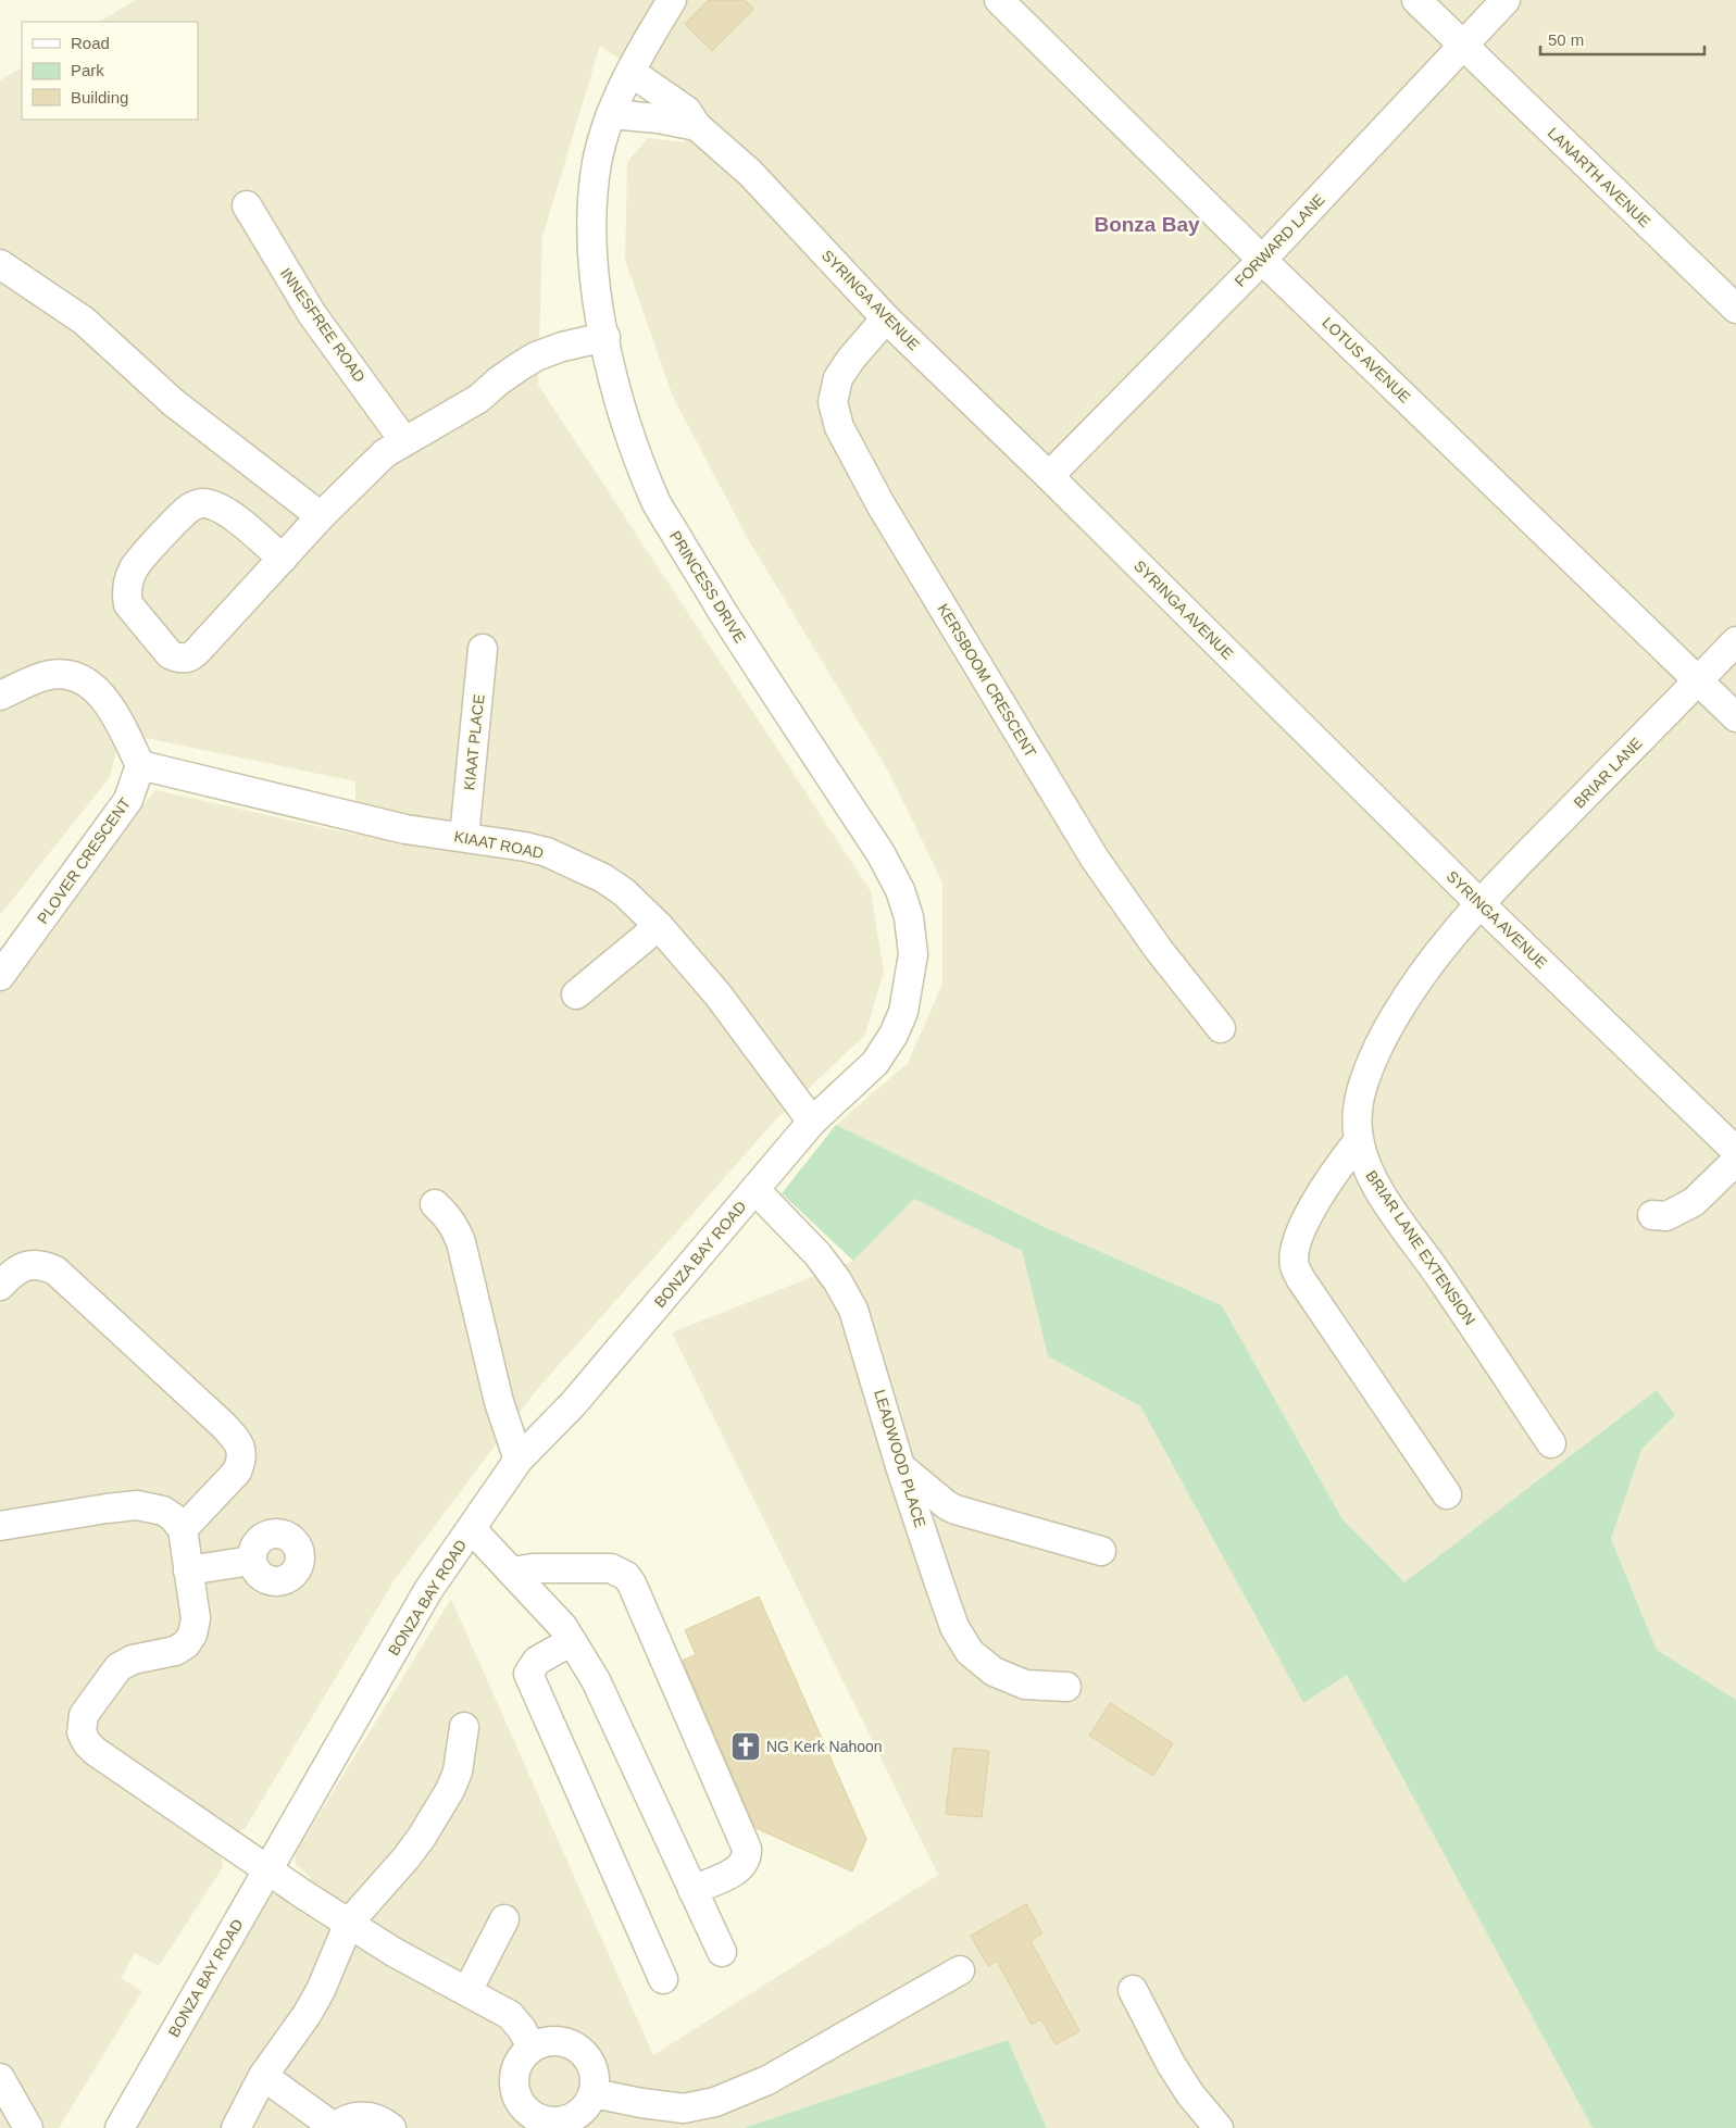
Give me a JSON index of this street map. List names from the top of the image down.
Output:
{
  "streets": {
    "street": [
      "LANARTH AVENUE",
      "FORWARD LANE",
      "SYRINGA AVENUE",
      "INNESFREE ROAD",
      "LOTUS AVENUE",
      "PRINCESS DRIVE",
      "KERSBOOM CRESCENT",
      "KIAAT PLACE",
      "BRIAR LANE",
      "KIAAT ROAD",
      "PLOVER CRESCENT",
      "BRIAR LANE EXTENSION",
      "BONZA BAY ROAD",
      "LEADWOOD PLACE"
    ]
  },
  "crossings": [
    ["LANARTH AVENUE", "FORWARD LANE"],
    ["FORWARD LANE", "SYRINGA AVENUE"],
    ["FORWARD LANE", "LOTUS AVENUE"],
    ["SYRINGA AVENUE", "PRINCESS DRIVE"],
    ["SYRINGA AVENUE", "KERSBOOM CRESCENT"],
    ["SYRINGA AVENUE", "BRIAR LANE"],
    ["SYRINGA AVENUE", "BRIAR LANE EXTENSION"],
    ["LOTUS AVENUE", "BRIAR LANE"],
    ["PRINCESS DRIVE", "KIAAT ROAD"],
    ["PRINCESS DRIVE", "BONZA BAY ROAD"],
    ["KIAAT PLACE", "KIAAT ROAD"],
    ["BRIAR LANE", "BRIAR LANE EXTENSION"],
    ["KIAAT ROAD", "PLOVER CRESCENT"],
    ["KIAAT ROAD", "BONZA BAY ROAD"],
    ["BONZA BAY ROAD", "LEADWOOD PLACE"]
  ],
  "districts": ["Bonza Bay"],
  "places": {
    "church": ["NG Kerk Nahoon"]
  },
  "legend": ["Road", "Park", "Building"],
  "scale_bar": "50 m"
}
